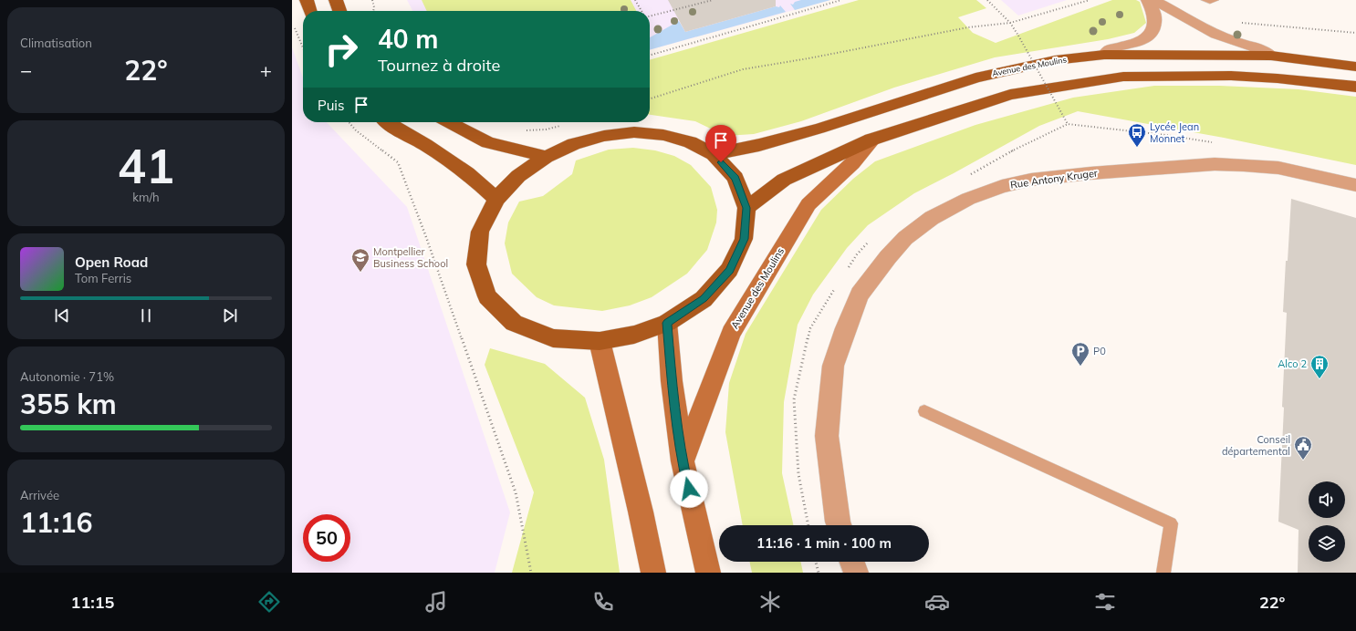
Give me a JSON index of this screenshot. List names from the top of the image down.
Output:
{
  "streets": {
    "main road": ["Avenue des Moulins"],
    "street": ["Rue Antony Kruger"]
  },
  "places": {
    "bus stop": ["Lycée Jean Monnet"],
    "school or university": ["Montpellier Business School"],
    "parking": ["P0"],
    "building": ["Alco 2"],
    "public building": ["Conseil départemental"]
  },
  "page": {
    "tile": [
      "Climatisation",
      ["41", "km/h"],
      ["Autonomie · 71%", "355 km"],
      ["Arrivée", "11:16"]
    ],
    "turn": ["40 m", "Tournez à droite"],
    "heat": ["−", "22°", "+"],
    "then": "Puis",
    "song": ["Open Road", "Tom Ferris"],
    "limit": "50",
    "trip": "11:16 · 1 min · 100 m",
    "tabs": ["11:15", "22°"]
  }
}
